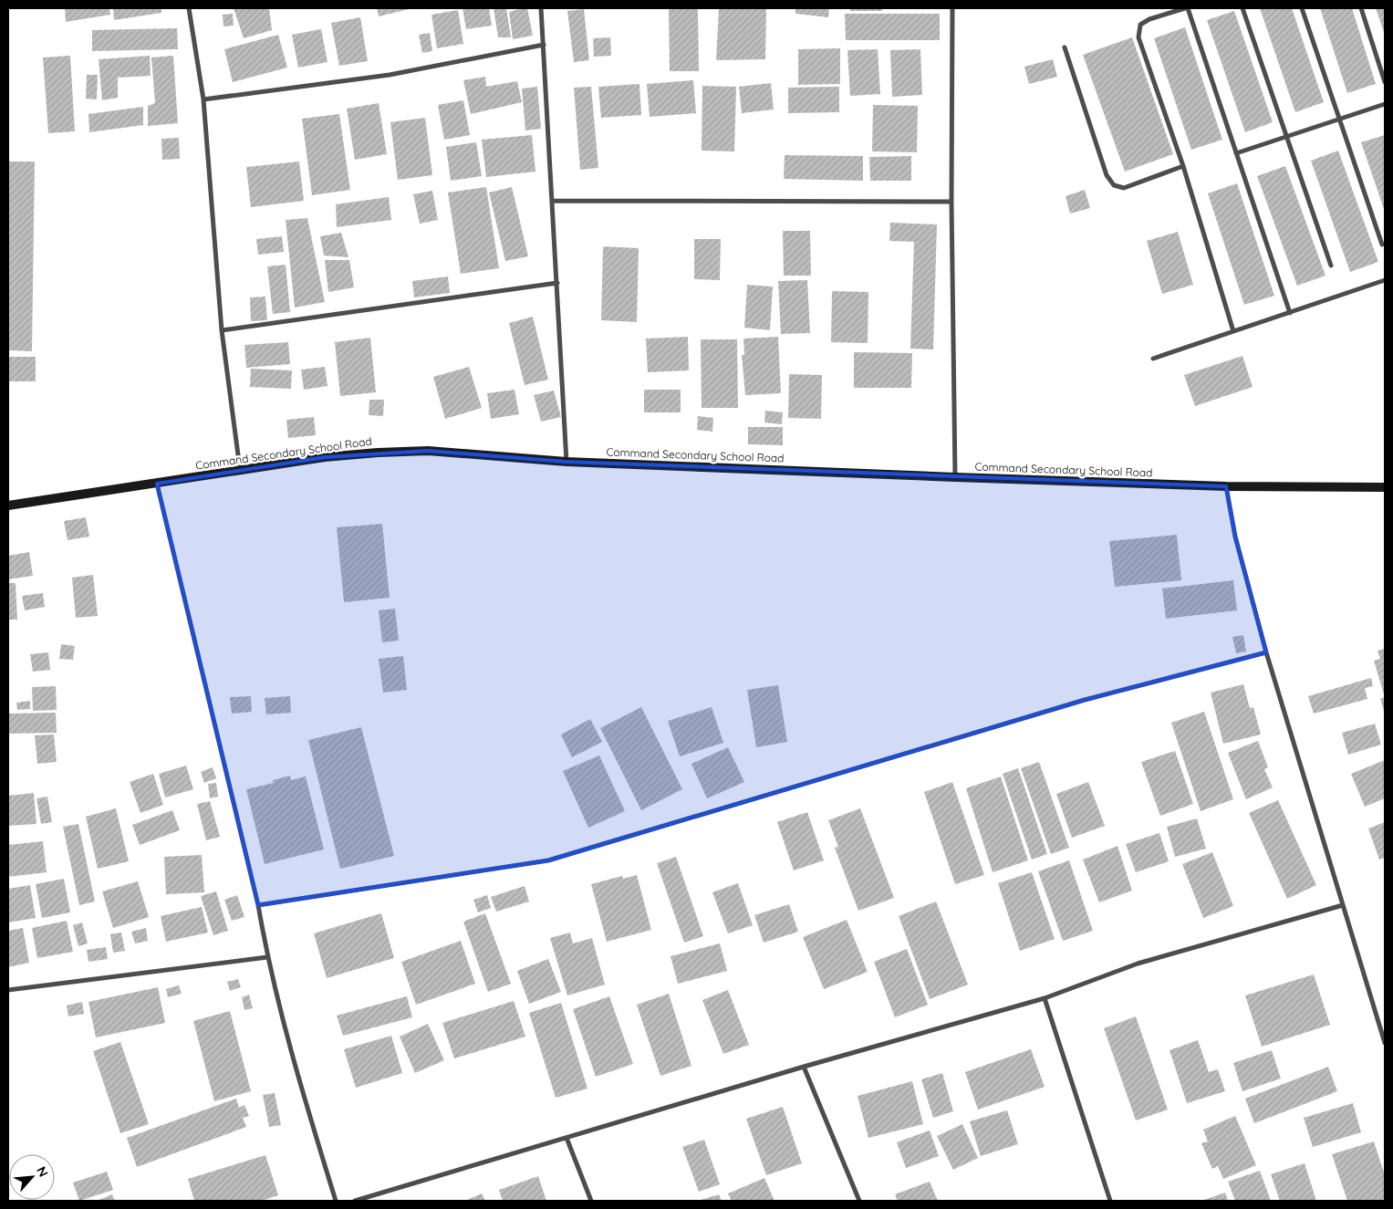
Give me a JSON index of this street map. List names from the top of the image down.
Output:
{
  "streets": {
    "main road": ["Command Secondary School Road"]
  },
  "north": "top right"
}
